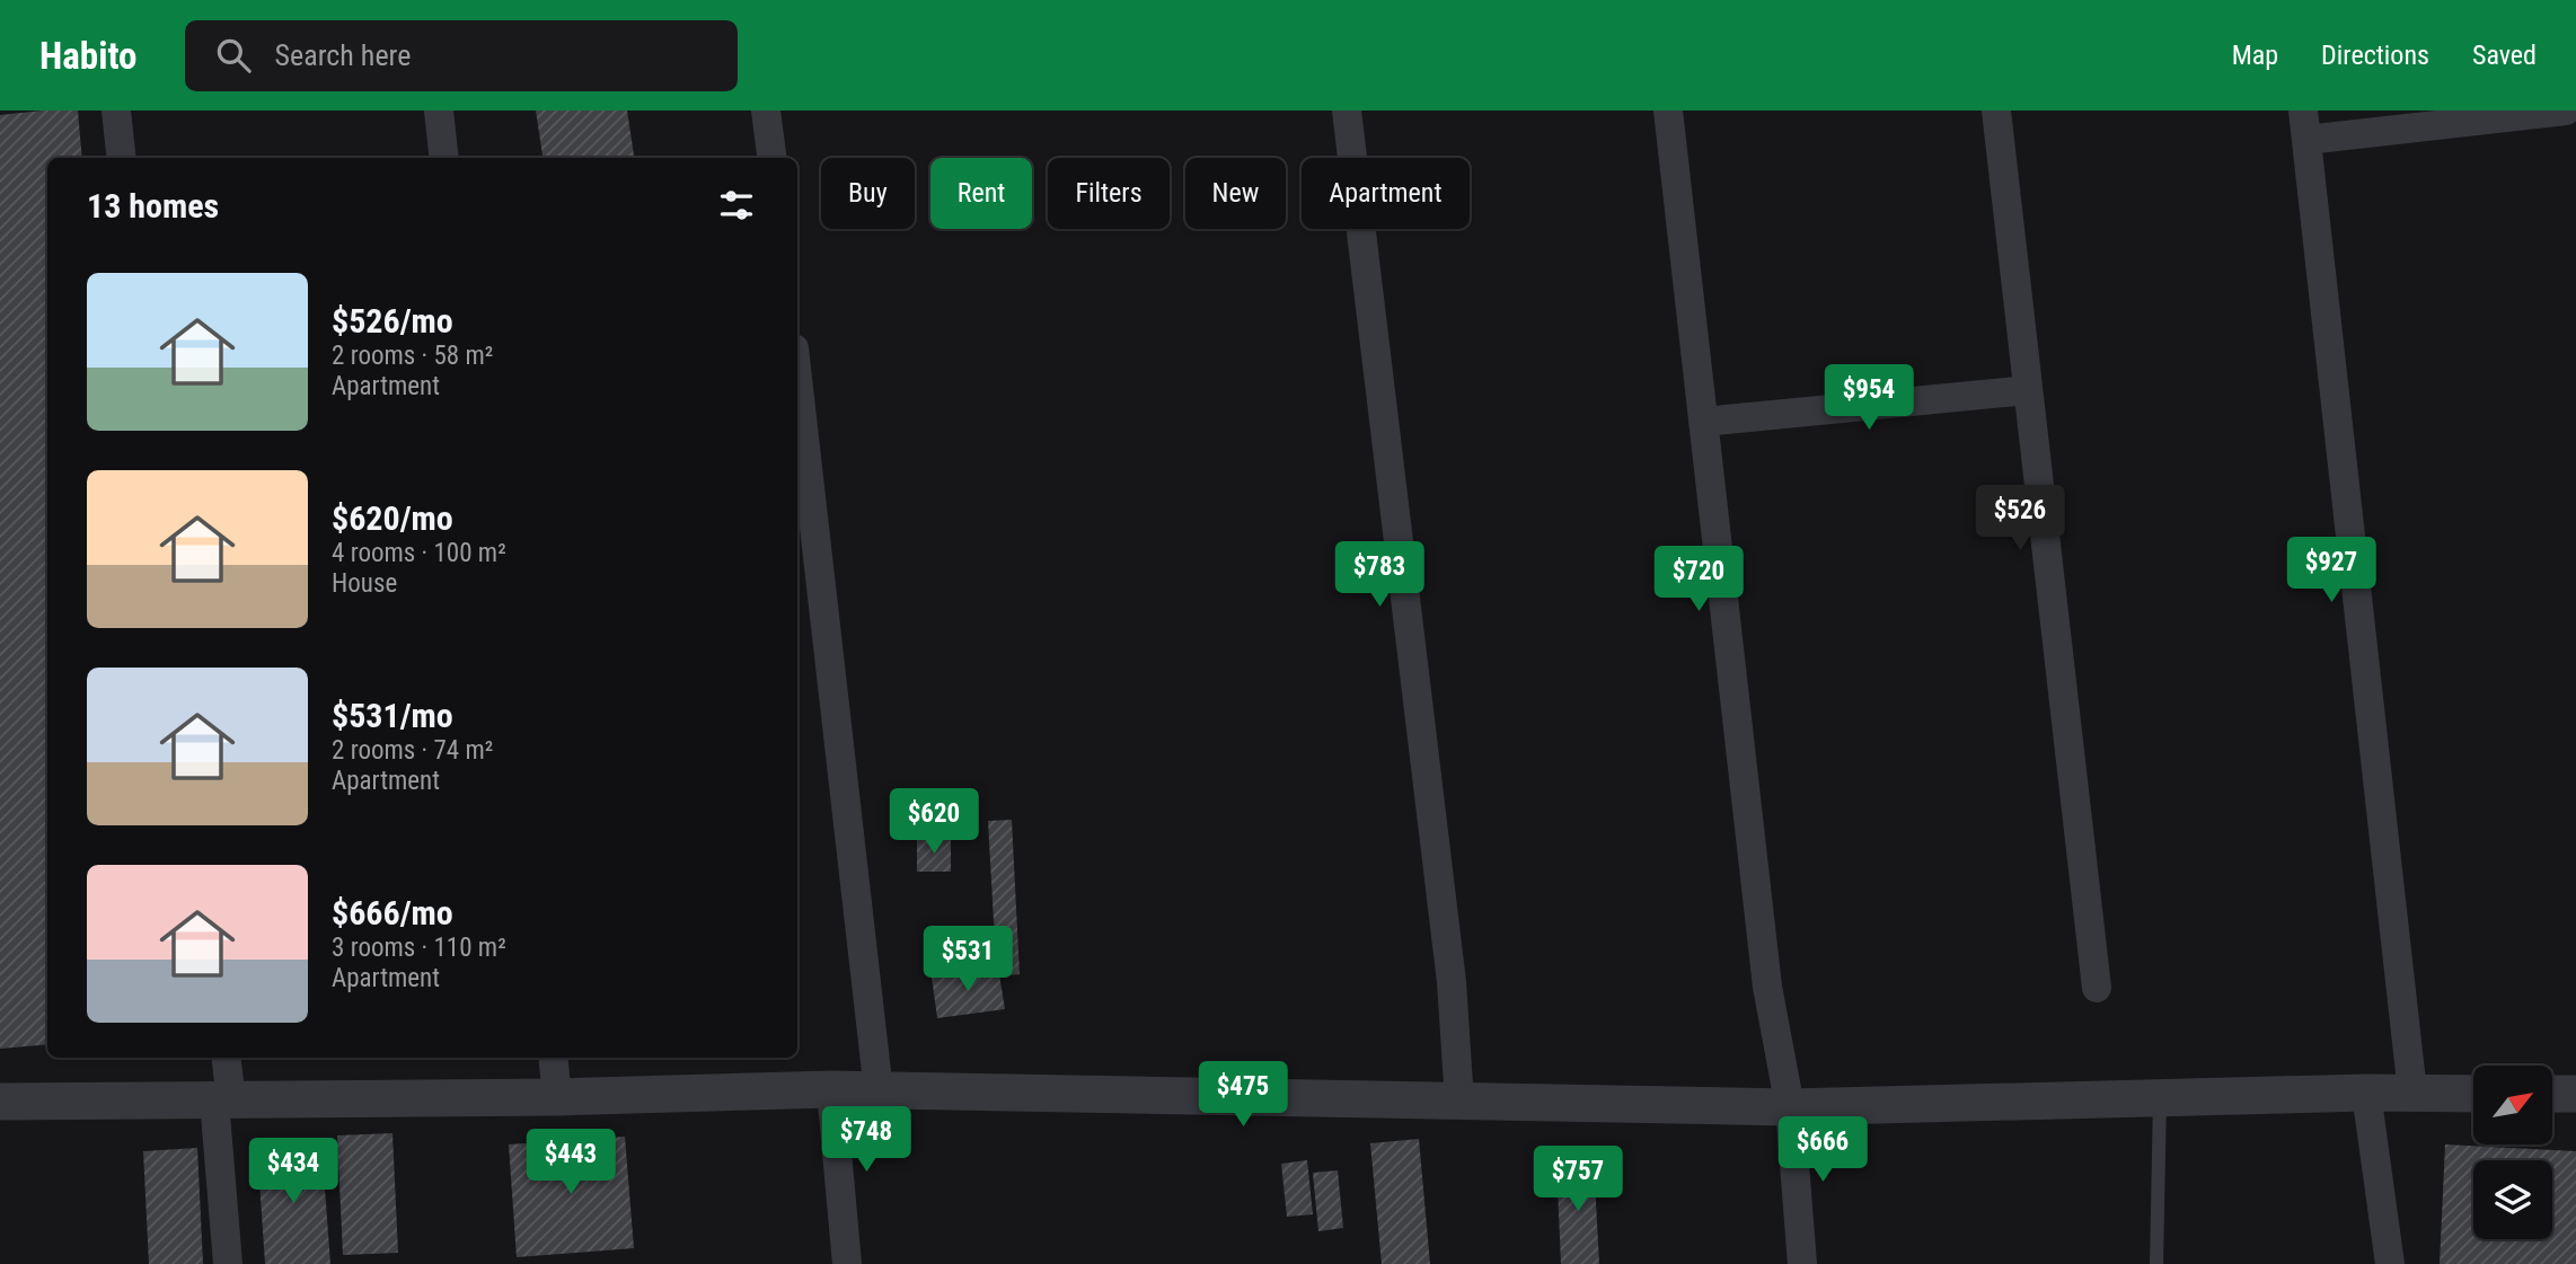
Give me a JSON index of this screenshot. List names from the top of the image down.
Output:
{
  "north": "top right",
  "page": {
    "header": "Habito",
    "search": "Search here",
    "nav": ["Map", "Directions", "Saved"],
    "chip": [
      "Buy",
      "Rent",
      "Filters",
      "New",
      "Apartment"
    ],
    "heading": "13 homes",
    "list": [
      {
        "name": "$526/mo",
        "note": "2 rooms · 58 m² · Apartment"
      },
      {
        "name": "$620/mo",
        "note": "4 rooms · 100 m² · House"
      },
      {
        "name": "$531/mo",
        "note": "2 rooms · 74 m² · Apartment"
      },
      {
        "name": "$666/mo",
        "note": "3 rooms · 110 m² · Apartment"
      }
    ],
    "price": [
      "$954",
      "$526",
      "$927",
      "$783",
      "$720",
      "$620",
      "$531",
      "$475",
      "$748",
      "$666",
      "$443",
      "$434",
      "$757"
    ]
  }
}
